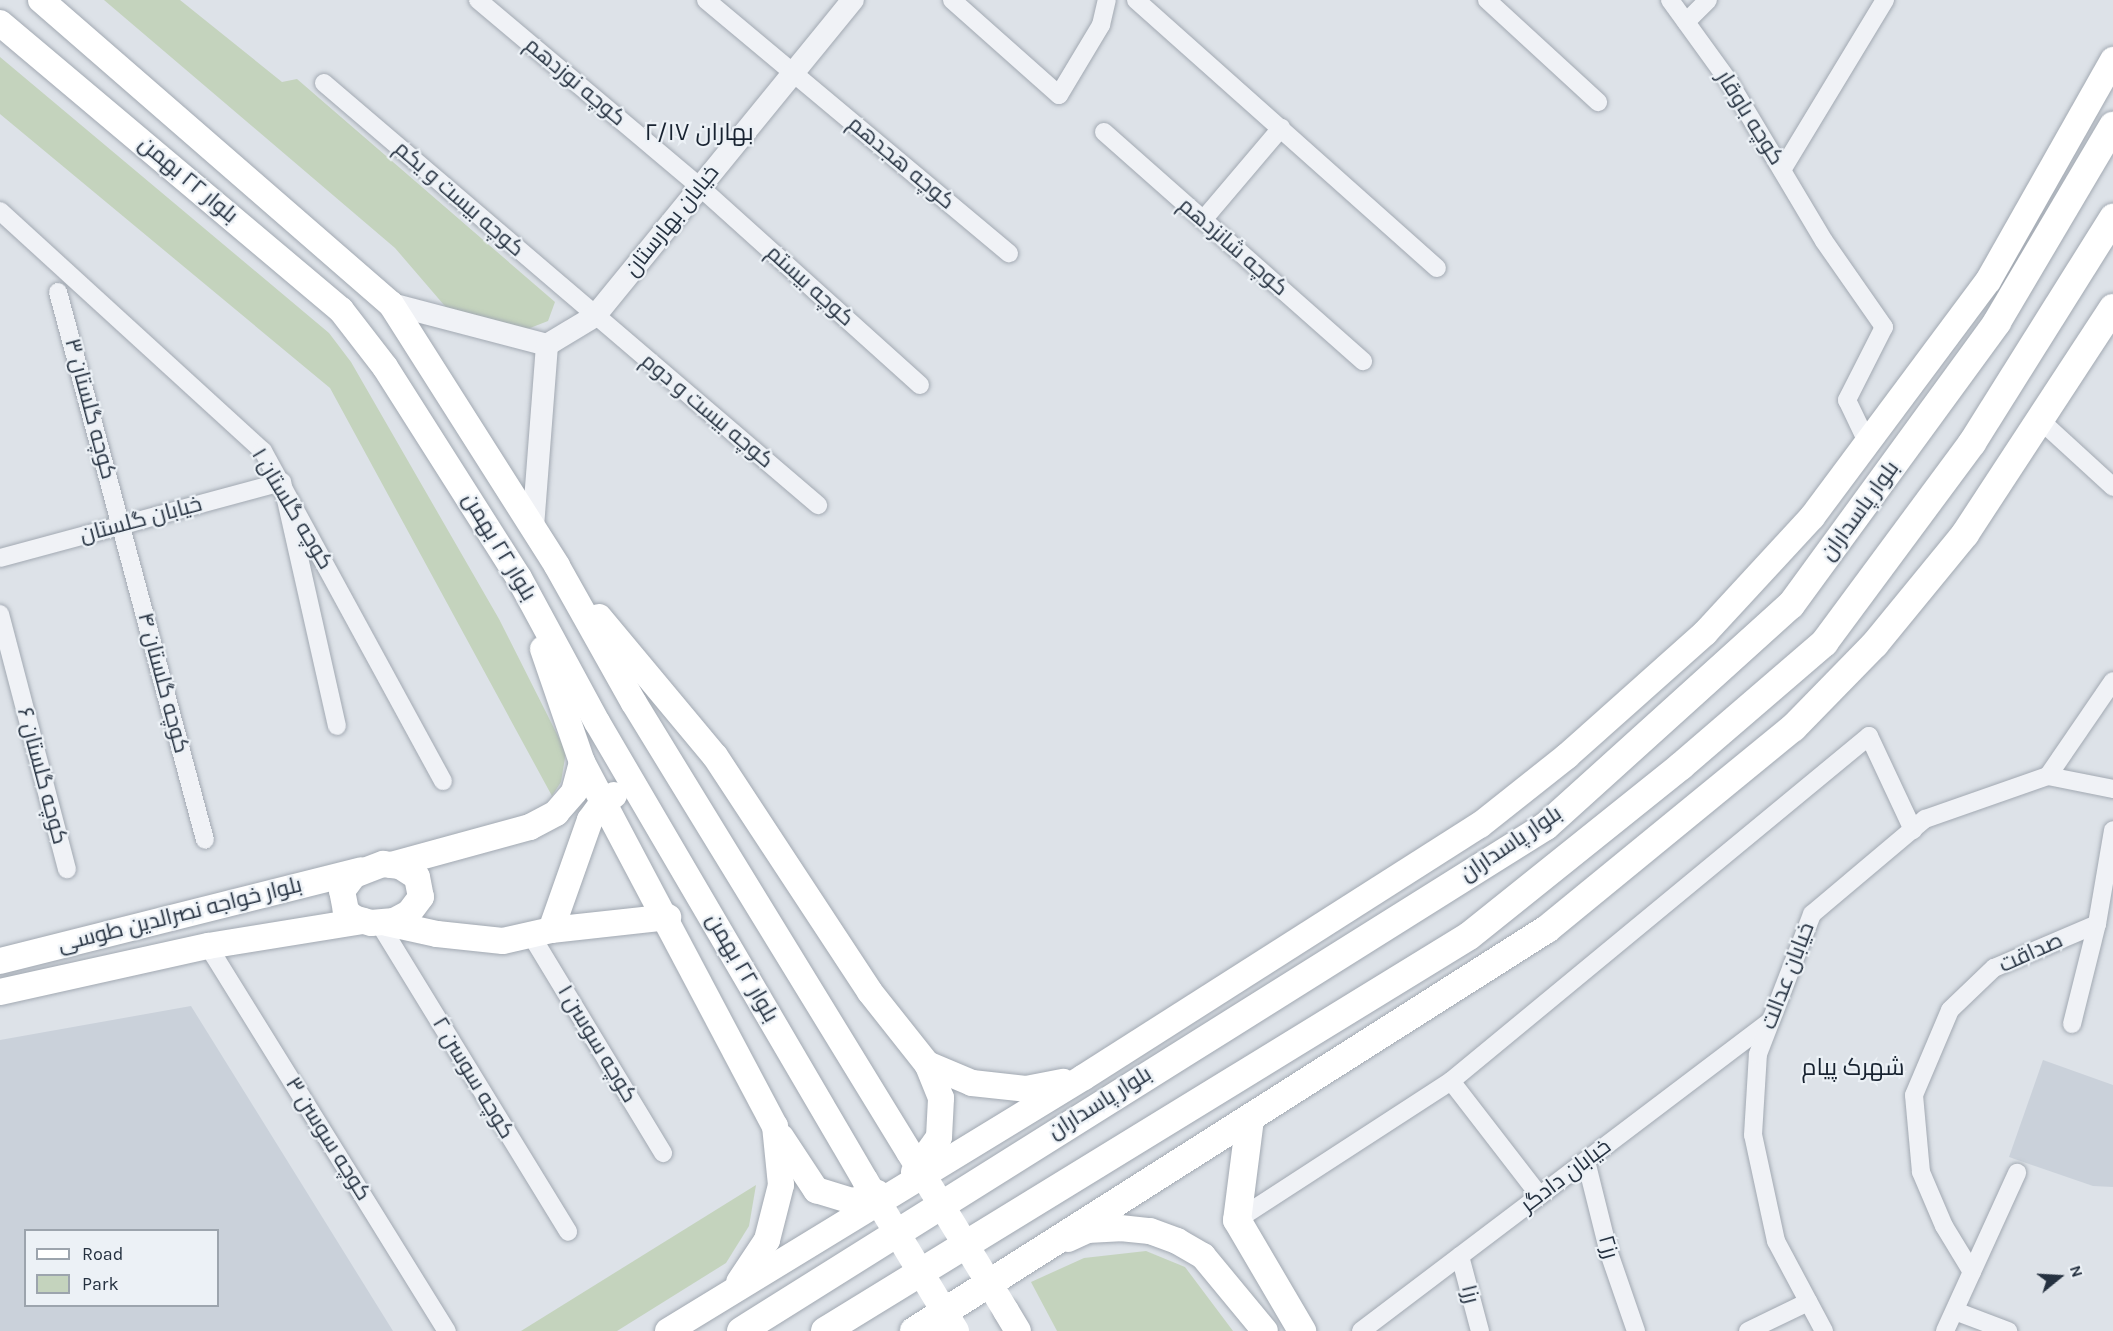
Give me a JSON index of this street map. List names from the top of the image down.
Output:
{
  "streets": {
    "main road": ["بلوار ۲۲ بهمن", "بلوار پاسداران", "بلوار خواجه نصرالدین طوسی"],
    "street": [
      "کوچه نوزدهم",
      "کوچه باوقار",
      "کوچه هجدهم",
      "کوچه بیست و یکم",
      "خیابان بهارستان",
      "کوچه شانزدهم",
      "کوچه بیستم",
      "کوچه گلستان ۳",
      "کوچه بیست و دوم",
      "کوچه گلستان ۱",
      "خیابان گلستان",
      "کوچه گلستان ۴",
      "کوچه گلستان ۶",
      "صداقت",
      "خیابان عدالت",
      "کوچه سوسن ۱",
      "کوچه سوسن ۲",
      "کوچه سوسن ۳",
      "خیابان دادگر",
      "رز۲",
      "رز۱"
    ]
  },
  "crossings": [
    ["کوچه نوزدهم", "خیابان بهارستان"],
    ["کوچه نوزدهم", "کوچه بیستم"],
    ["کوچه هجدهم", "خیابان بهارستان"],
    ["کوچه بیست و یکم", "خیابان بهارستان"],
    ["کوچه بیست و یکم", "کوچه بیست و دوم"],
    ["خیابان بهارستان", "کوچه بیستم"],
    ["خیابان بهارستان", "کوچه بیست و دوم"],
    ["کوچه گلستان ۳", "خیابان گلستان"],
    ["کوچه گلستان ۳", "کوچه گلستان ۴"],
    ["کوچه گلستان ۱", "خیابان گلستان"],
    ["خیابان گلستان", "کوچه گلستان ۴"],
    ["بلوار خواجه نصرالدین طوسی", "کوچه سوسن ۲"],
    ["بلوار خواجه نصرالدین طوسی", "کوچه سوسن ۳"],
    ["خیابان عدالت", "خیابان دادگر"],
    ["خیابان دادگر", "رز۲"],
    ["خیابان دادگر", "رز۱"]
  ],
  "districts": ["۲/۱۷ بهاران", "شهرک پیام"],
  "legend": ["Road", "Park"],
  "north": "right"
}
